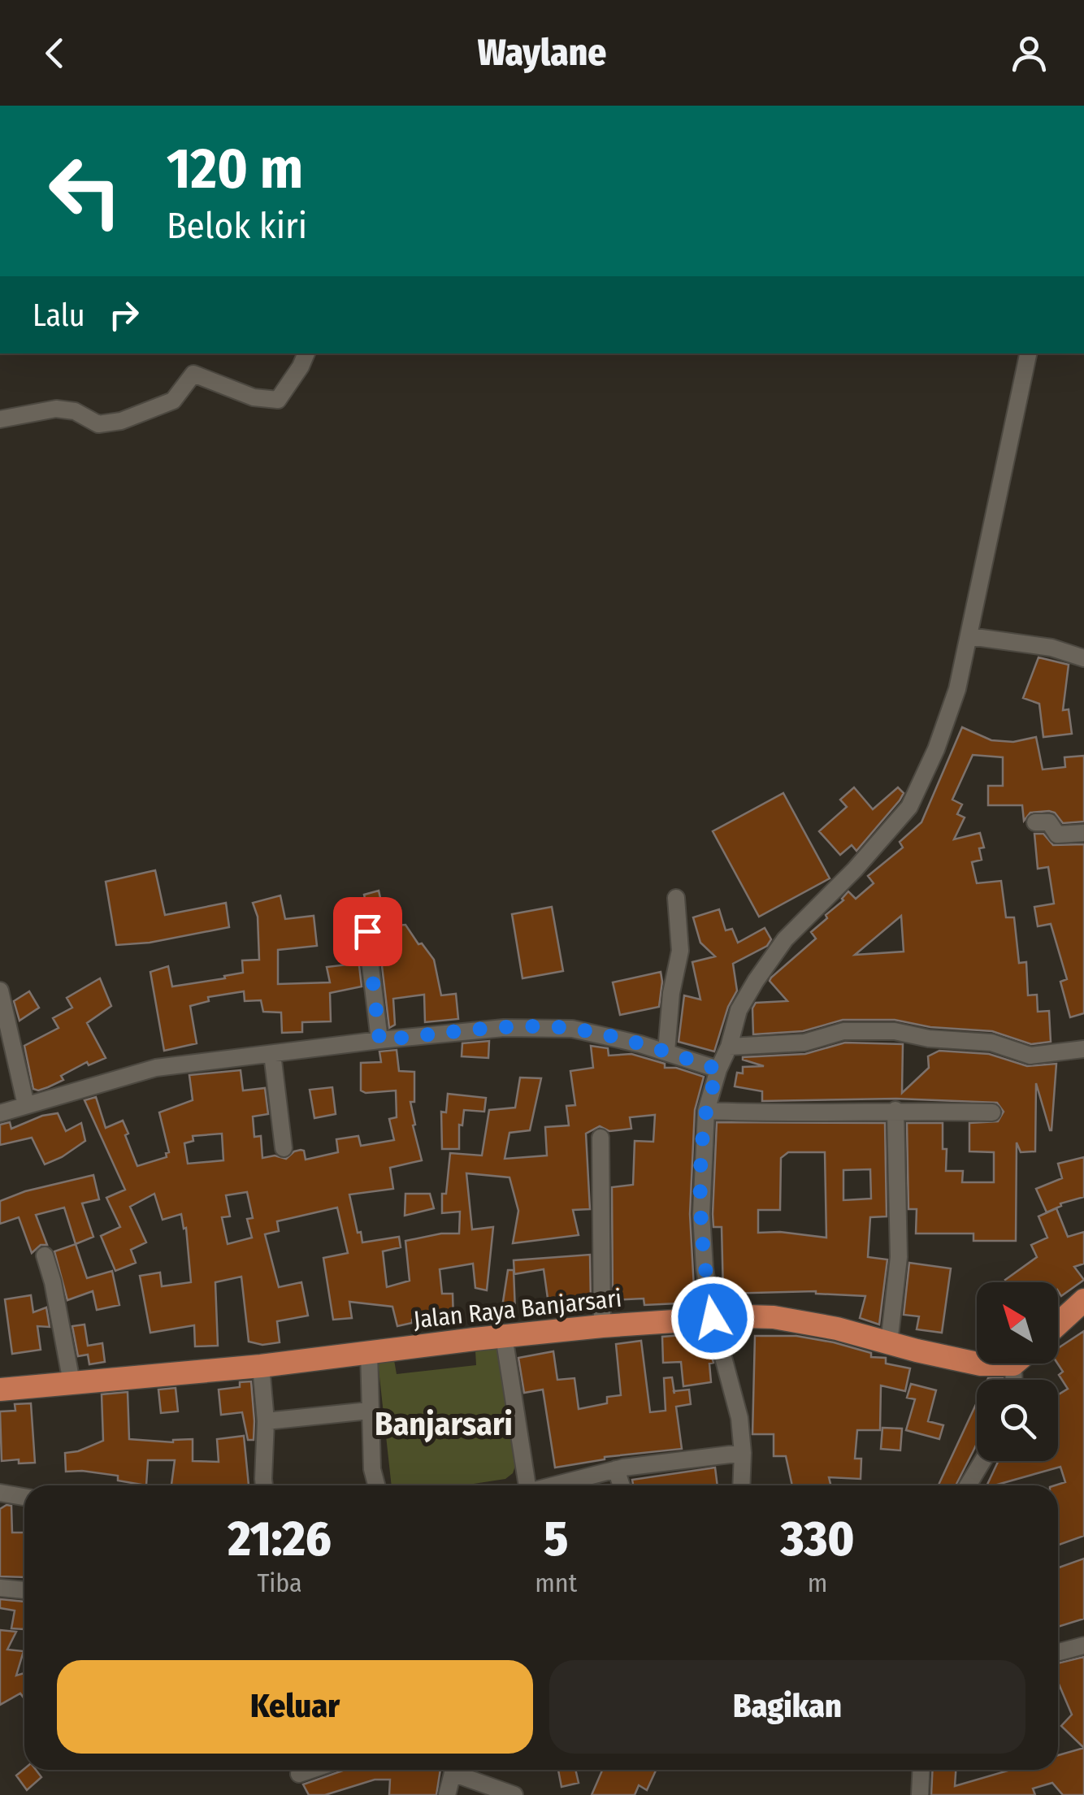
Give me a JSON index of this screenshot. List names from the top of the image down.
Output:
{
  "streets": {
    "highway": ["Jalan Raya Banjarsari"]
  },
  "districts": ["Banjarsari"],
  "north": "top left",
  "page": {
    "header": "Waylane",
    "turn": ["120 m", "Belok kiri"],
    "then": "Lalu",
    "eta": [
      "21:26",
      "Tiba",
      "5",
      "mnt",
      "330",
      "m"
    ],
    "buttons": ["Keluar", "Bagikan"]
  }
}
